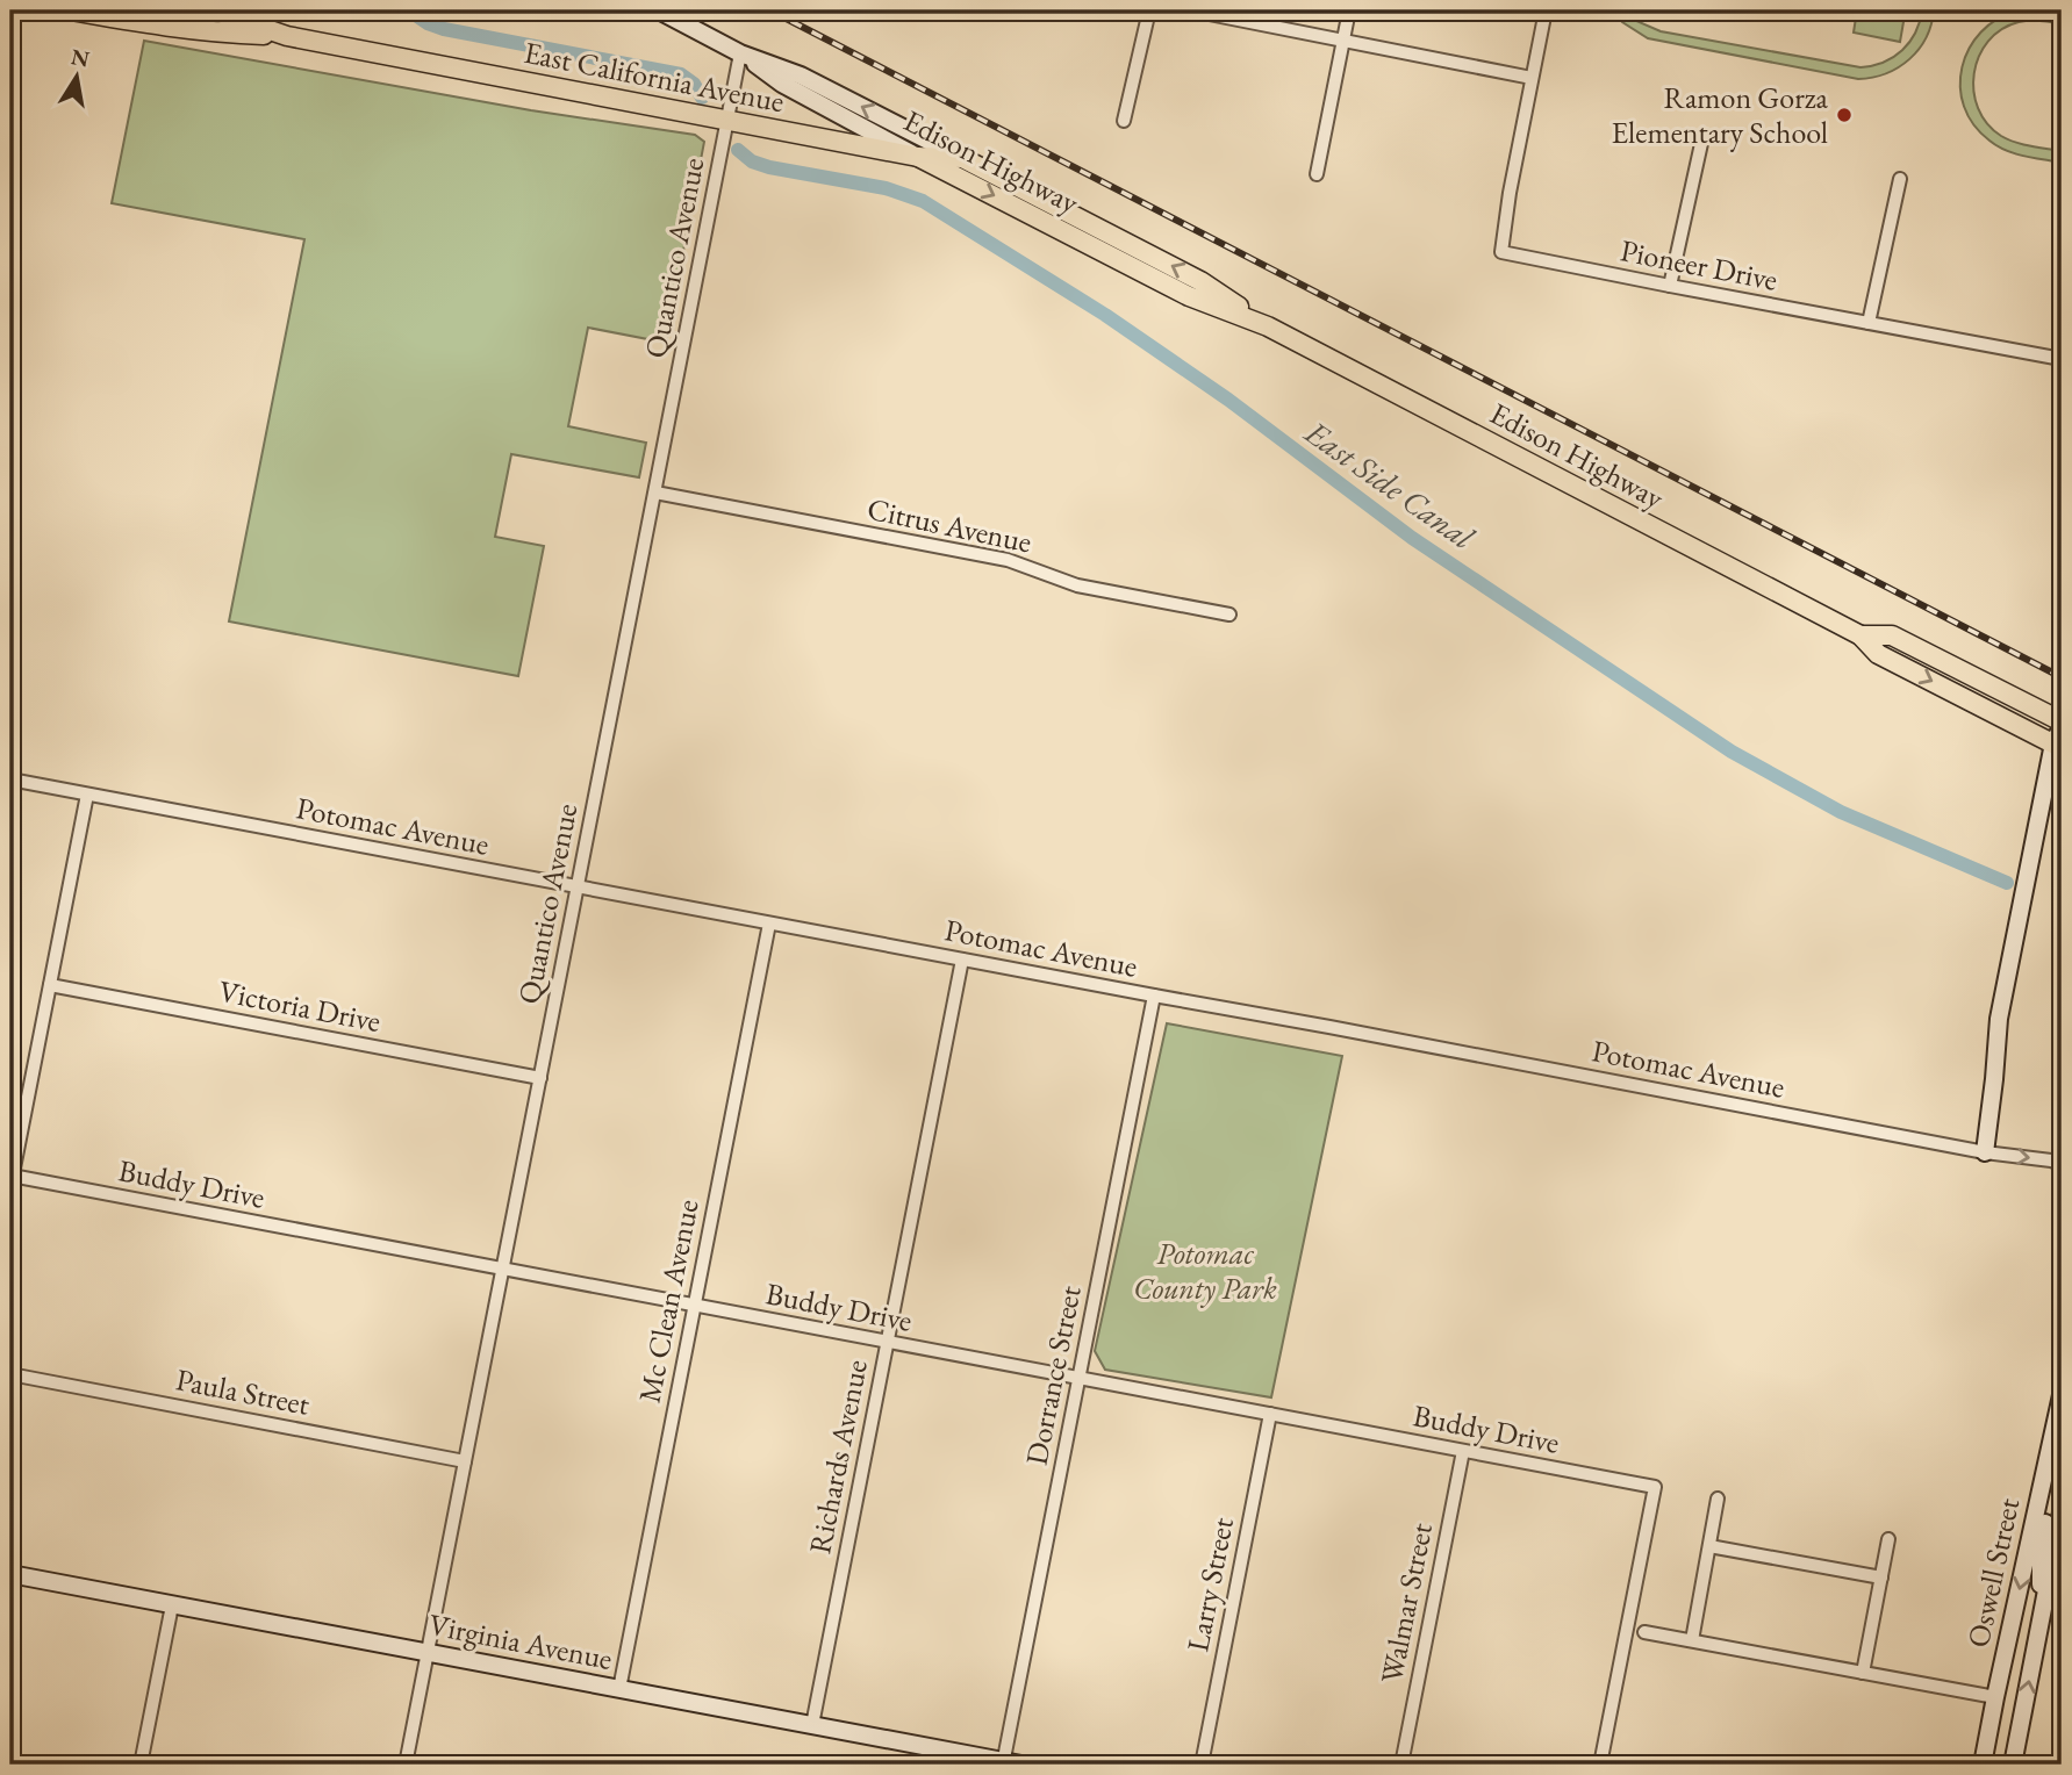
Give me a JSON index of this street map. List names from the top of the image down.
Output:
{
  "streets": {
    "main road": [
      "East California Avenue",
      "Edison Highway",
      "Oswell Street",
      "Virginia Avenue"
    ],
    "street": [
      "Quantico Avenue",
      "Pioneer Drive",
      "Citrus Avenue",
      "Potomac Avenue",
      "Victoria Drive",
      "Buddy Drive",
      "Mc Clean Avenue",
      "Dorrance Street",
      "Paula Street",
      "Richards Avenue",
      "Larry Street",
      "Walmar Street"
    ]
  },
  "crossings": [
    ["East California Avenue", "Edison Highway"],
    ["East California Avenue", "Quantico Avenue"],
    ["Edison Highway", "Quantico Avenue"],
    ["Quantico Avenue", "Citrus Avenue"],
    ["Quantico Avenue", "Potomac Avenue"],
    ["Quantico Avenue", "Victoria Drive"],
    ["Quantico Avenue", "Buddy Drive"],
    ["Quantico Avenue", "Paula Street"],
    ["Quantico Avenue", "Virginia Avenue"],
    ["Potomac Avenue", "Mc Clean Avenue"],
    ["Potomac Avenue", "Dorrance Street"],
    ["Potomac Avenue", "Richards Avenue"],
    ["Buddy Drive", "Mc Clean Avenue"],
    ["Buddy Drive", "Dorrance Street"],
    ["Buddy Drive", "Richards Avenue"],
    ["Buddy Drive", "Larry Street"],
    ["Buddy Drive", "Walmar Street"],
    ["Mc Clean Avenue", "Virginia Avenue"],
    ["Dorrance Street", "Virginia Avenue"],
    ["Richards Avenue", "Virginia Avenue"]
  ],
  "water": ["East Side Canal"],
  "parks": ["Potomac County Park"],
  "places": ["Ramon Gorza Elementary School"],
  "north": "top"
}
